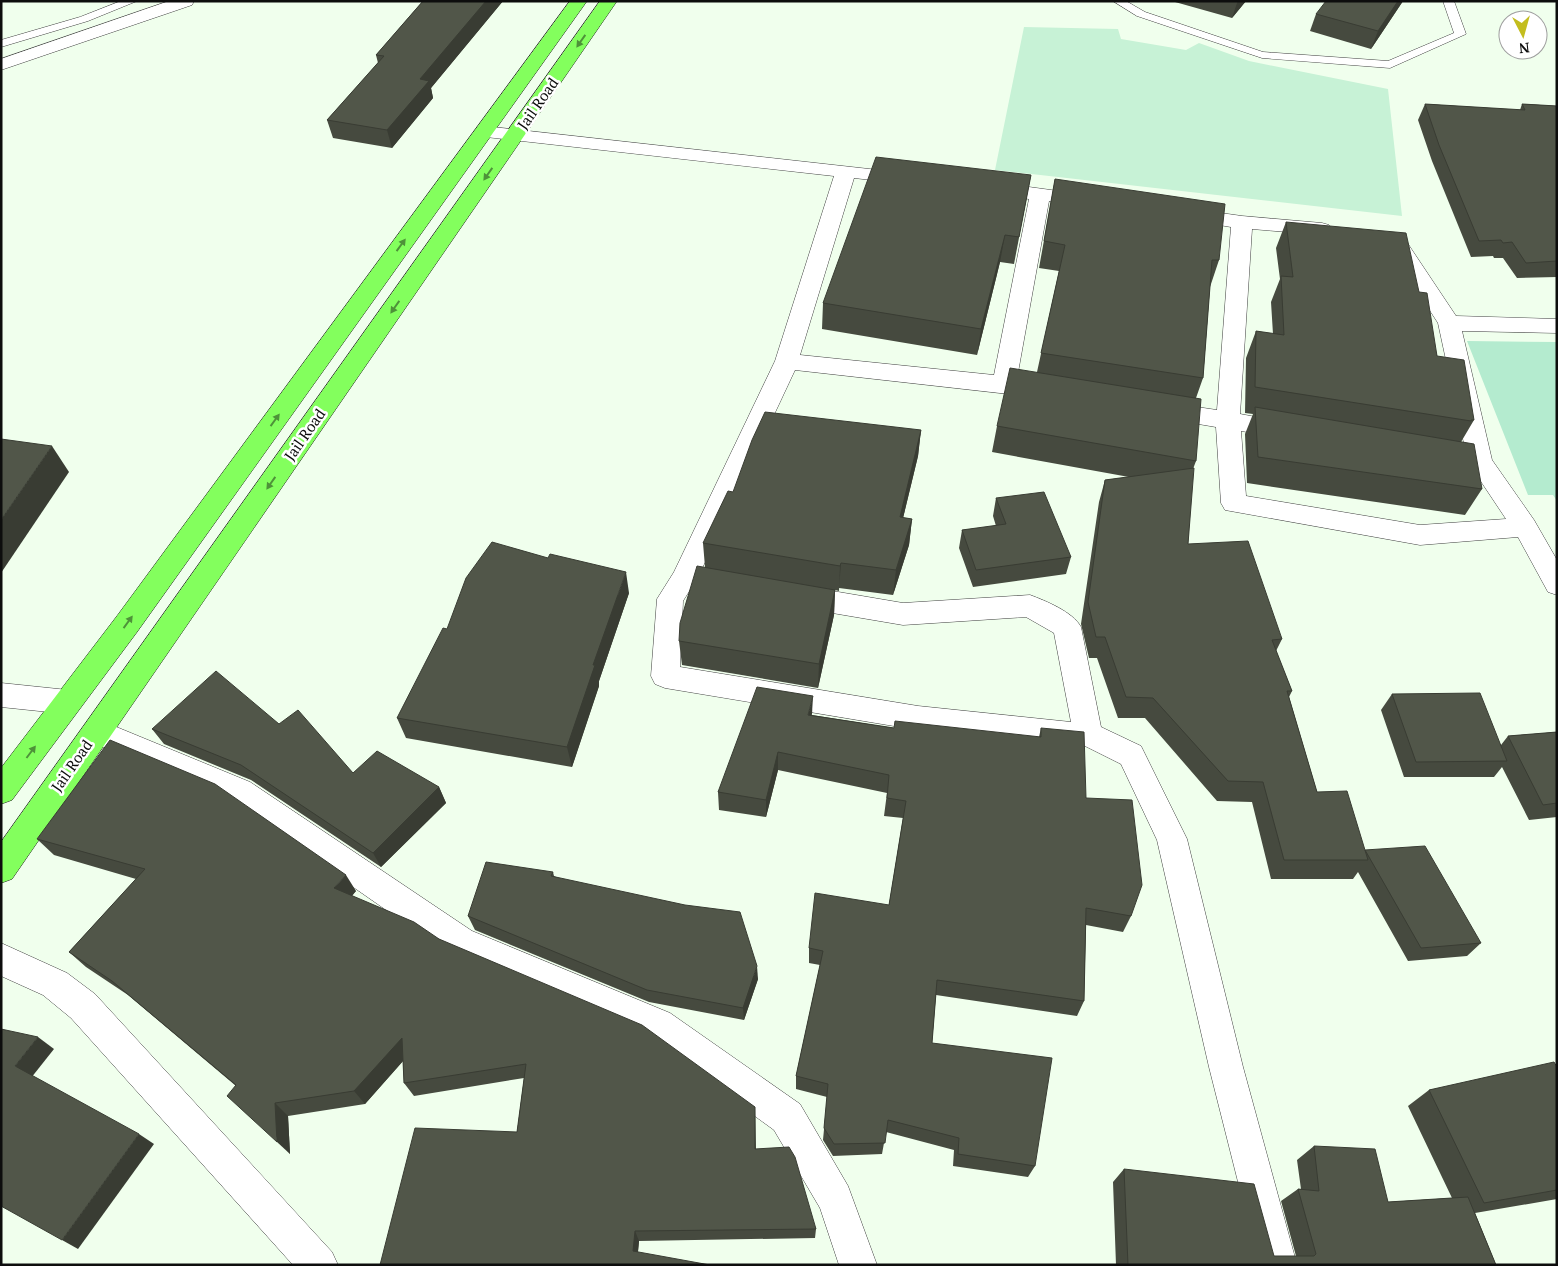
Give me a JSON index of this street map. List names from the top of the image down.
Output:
{
  "streets": {
    "main road": ["Jail Road"]
  },
  "north": "bottom"
}
